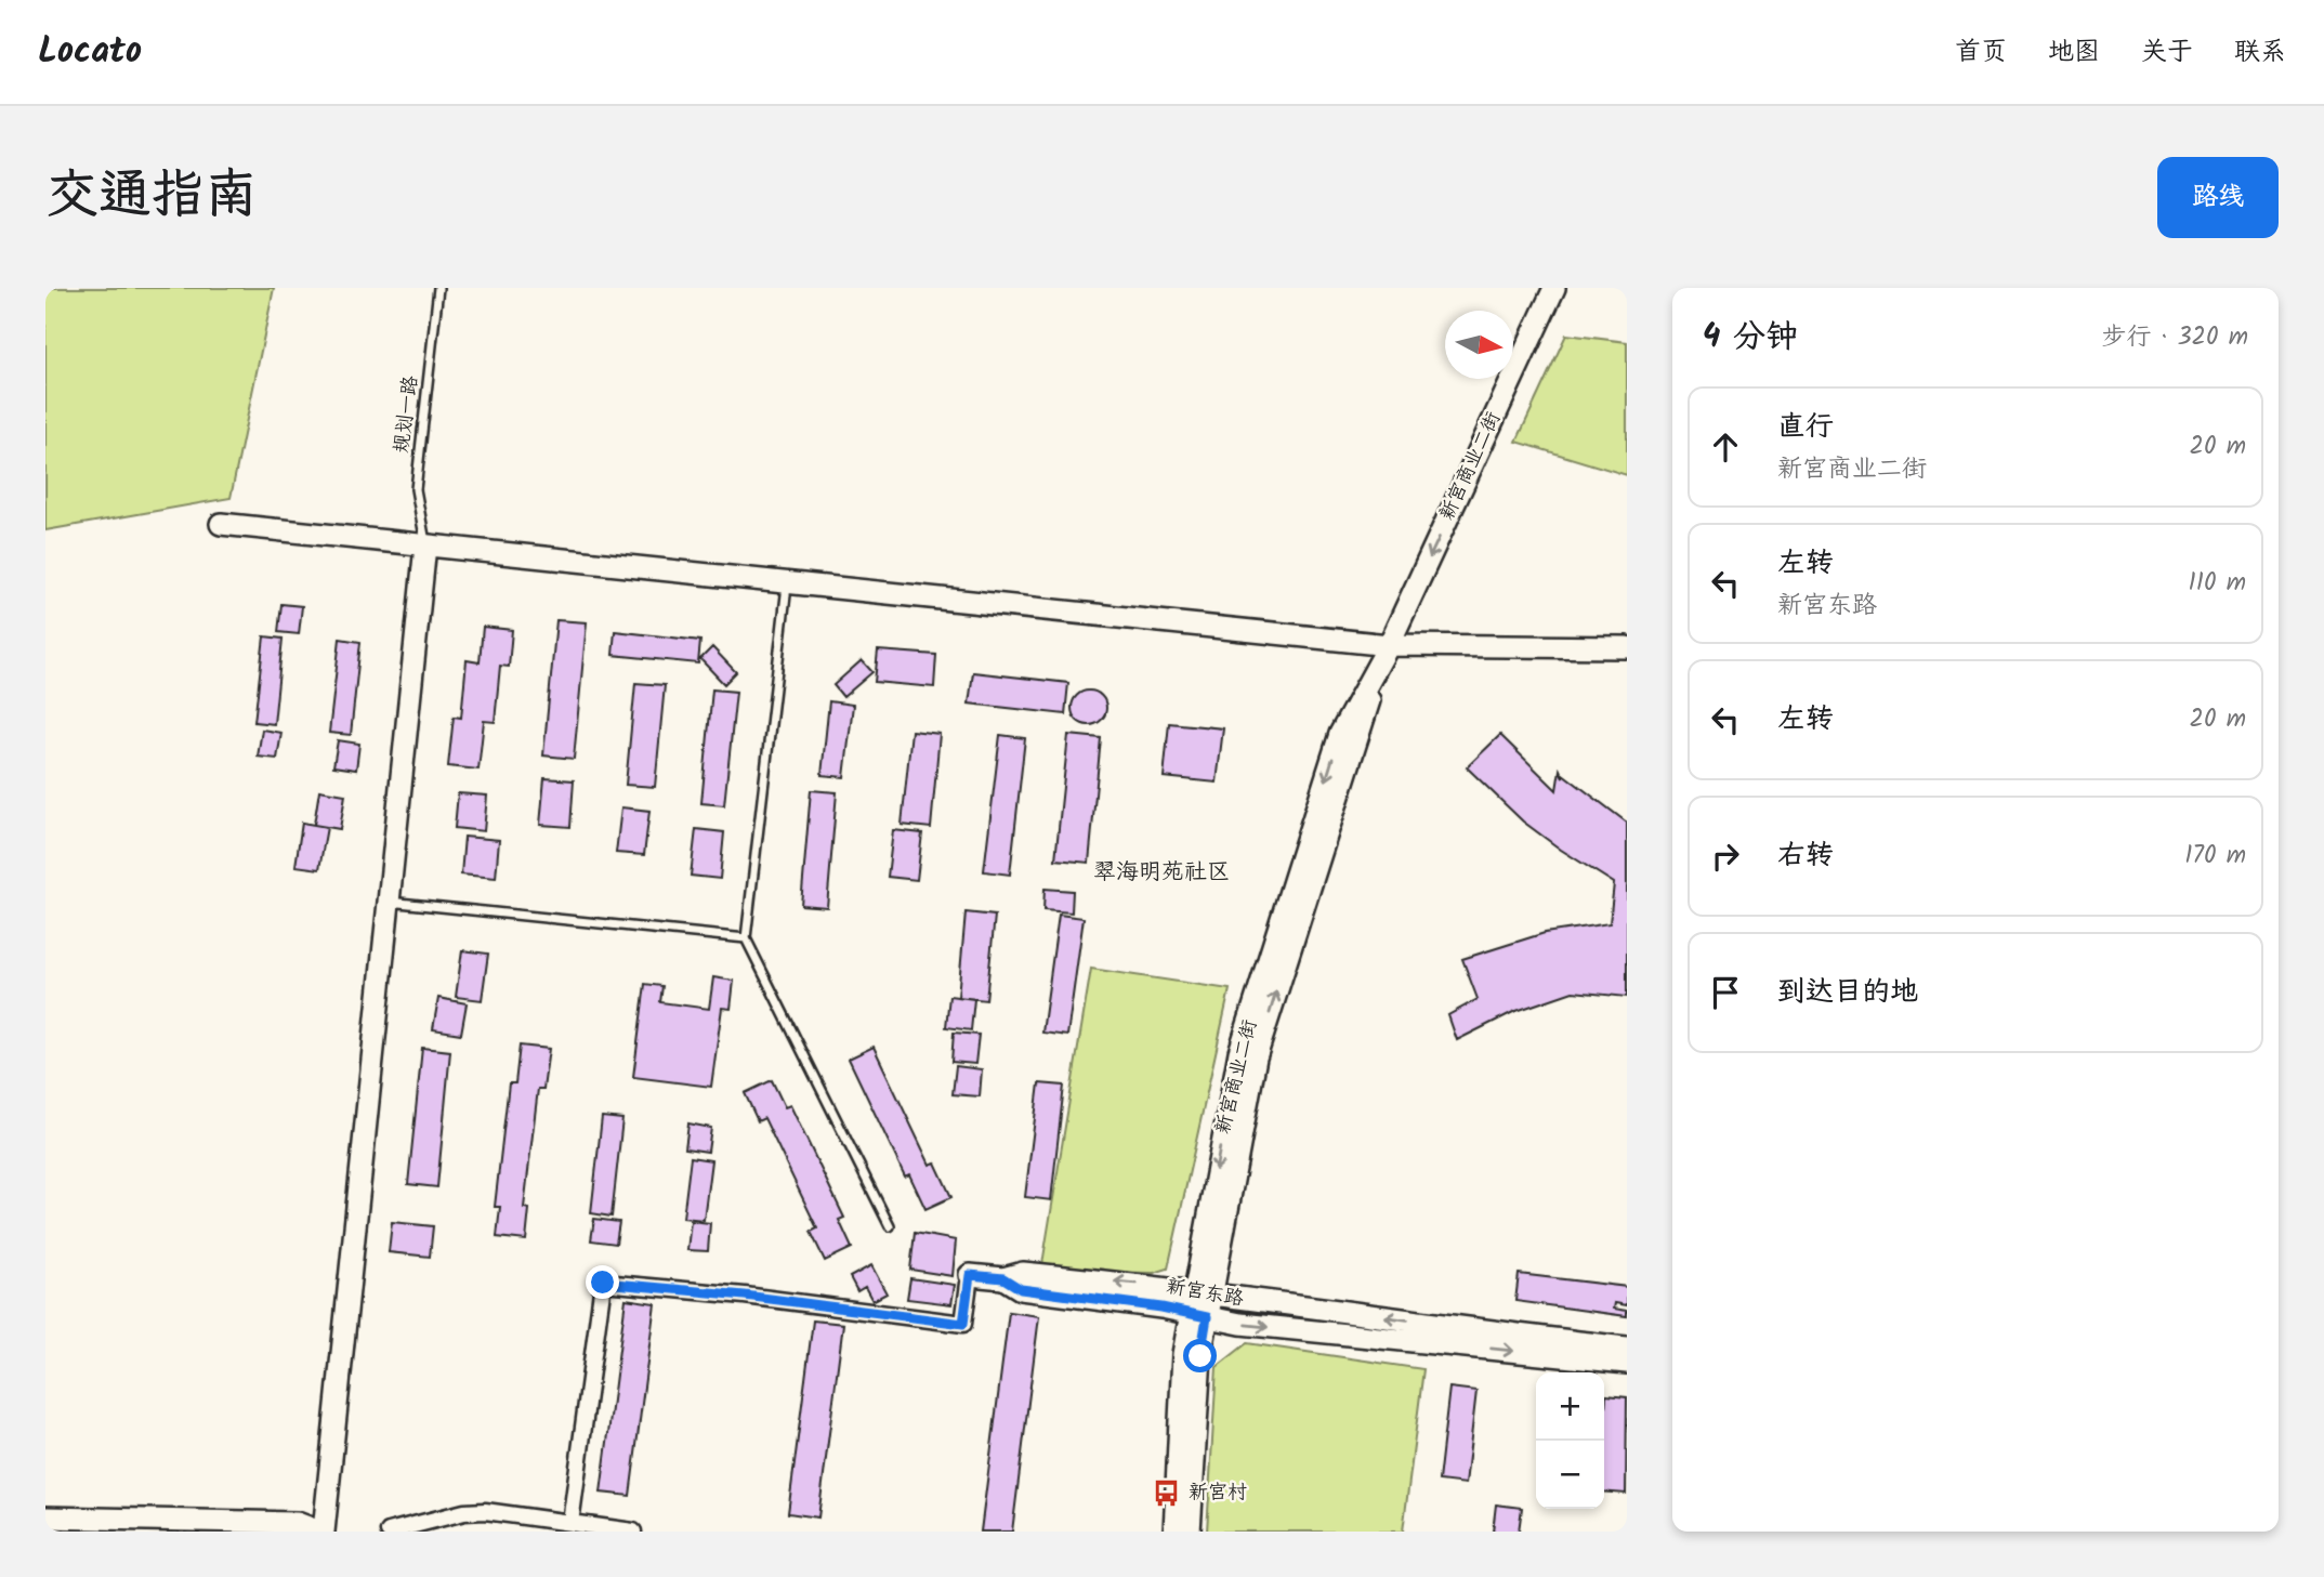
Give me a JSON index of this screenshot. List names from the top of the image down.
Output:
{
  "streets": {
    "street": ["新宫商业二街", "新宫东路"],
    "lane": ["规划一路"]
  },
  "crossings": [
    ["新宫商业二街", "新宫东路"]
  ],
  "districts": ["翠海明苑社区"],
  "places": {
    "bus stop": ["新宫村"]
  },
  "north": "right",
  "page": {
    "header": "Locato",
    "nav": [
      "首页",
      "地图",
      "关于",
      "联系"
    ],
    "title": "交通指南",
    "buttons": "路线",
    "heading": ["4 分钟", "步行 · 320 m"],
    "list": [
      ["直行", "新宫商业二街", "20 m"],
      ["左转", "新宫东路", "110 m"],
      ["左转", "20 m"],
      ["右转", "170 m"],
      "到达目的地"
    ],
    "map_buttons": ["+", "−"]
  }
}
